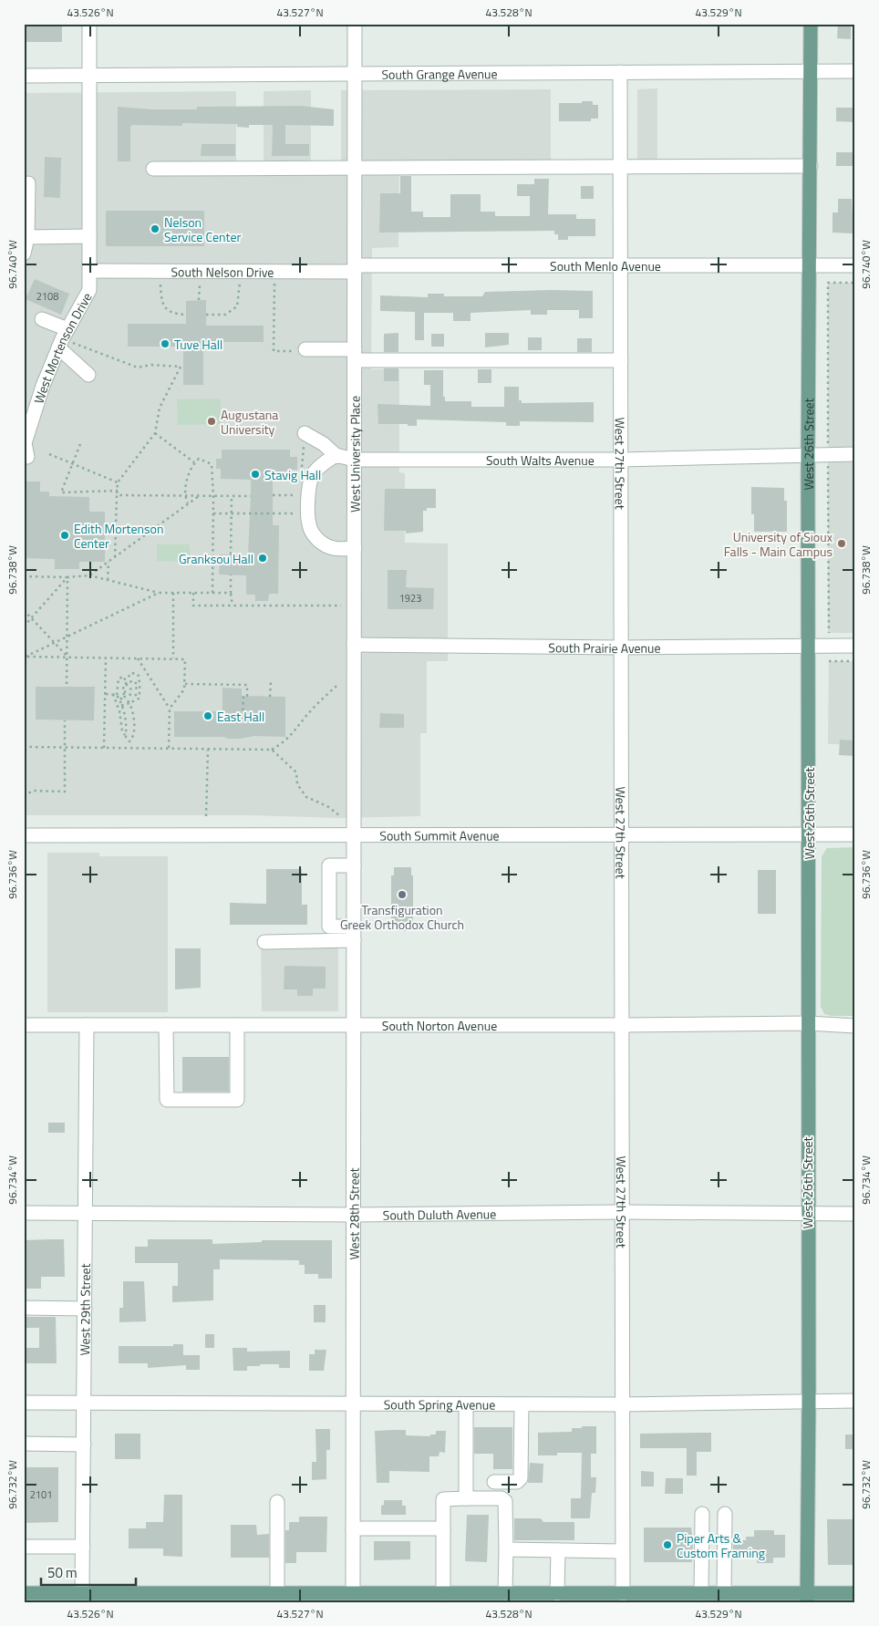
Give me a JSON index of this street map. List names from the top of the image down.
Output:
{
  "streets": {
    "main road": ["West 26th Street"],
    "street": [
      "South Grange Avenue",
      "South Menlo Avenue",
      "South Nelson Drive",
      "West Mortenson Drive",
      "West University Place",
      "South Walts Avenue",
      "West 27th Street",
      "South Prairie Avenue",
      "South Summit Avenue",
      "South Norton Avenue",
      "West 28th Street",
      "South Duluth Avenue",
      "West 29th Street",
      "South Spring Avenue"
    ]
  },
  "crossings": [
    ["South Grange Avenue", "West Mortenson Drive"],
    ["South Grange Avenue", "West 26th Street"],
    ["South Grange Avenue", "West University Place"],
    ["South Grange Avenue", "West 27th Street"],
    ["South Menlo Avenue", "South Nelson Drive"],
    ["South Menlo Avenue", "West 26th Street"],
    ["South Menlo Avenue", "West University Place"],
    ["South Menlo Avenue", "West 27th Street"],
    ["South Nelson Drive", "West Mortenson Drive"],
    ["South Nelson Drive", "West University Place"],
    ["West 26th Street", "South Walts Avenue"],
    ["West 26th Street", "South Prairie Avenue"],
    ["West 26th Street", "South Summit Avenue"],
    ["West 26th Street", "South Norton Avenue"],
    ["West 26th Street", "South Duluth Avenue"],
    ["West 26th Street", "South Spring Avenue"],
    ["West University Place", "South Walts Avenue"],
    ["West University Place", "South Prairie Avenue"],
    ["West University Place", "South Summit Avenue"],
    ["West University Place", "West 28th Street"],
    ["South Walts Avenue", "West 27th Street"],
    ["West 27th Street", "South Prairie Avenue"],
    ["West 27th Street", "South Summit Avenue"],
    ["West 27th Street", "South Norton Avenue"],
    ["West 27th Street", "South Duluth Avenue"],
    ["West 27th Street", "South Spring Avenue"],
    ["South Summit Avenue", "West 28th Street"],
    ["South Norton Avenue", "West 28th Street"],
    ["South Norton Avenue", "West 29th Street"],
    ["West 28th Street", "South Duluth Avenue"],
    ["West 28th Street", "South Spring Avenue"],
    ["South Duluth Avenue", "West 29th Street"],
    ["West 29th Street", "South Spring Avenue"]
  ],
  "places": [
    "Nelson Service Center",
    "Tuve Hall",
    "Augustana University",
    "Stavig Hall",
    "Edith Mortenson Center",
    "University of Sioux Falls - Main Campus",
    "Granksou Hall",
    "East Hall",
    "Transfiguration Greek Orthodox Church",
    "Piper Arts & Custom Framing"
  ],
  "house_numbers": ["2108", "1923", "2101"],
  "scale_bar": "50 m",
  "coordinates": [
    "43.526°N",
    "43.527°N",
    "43.528°N",
    "43.529°N",
    "96.740°W",
    "96.738°W",
    "96.736°W",
    "96.734°W",
    "96.732°W"
  ]
}
